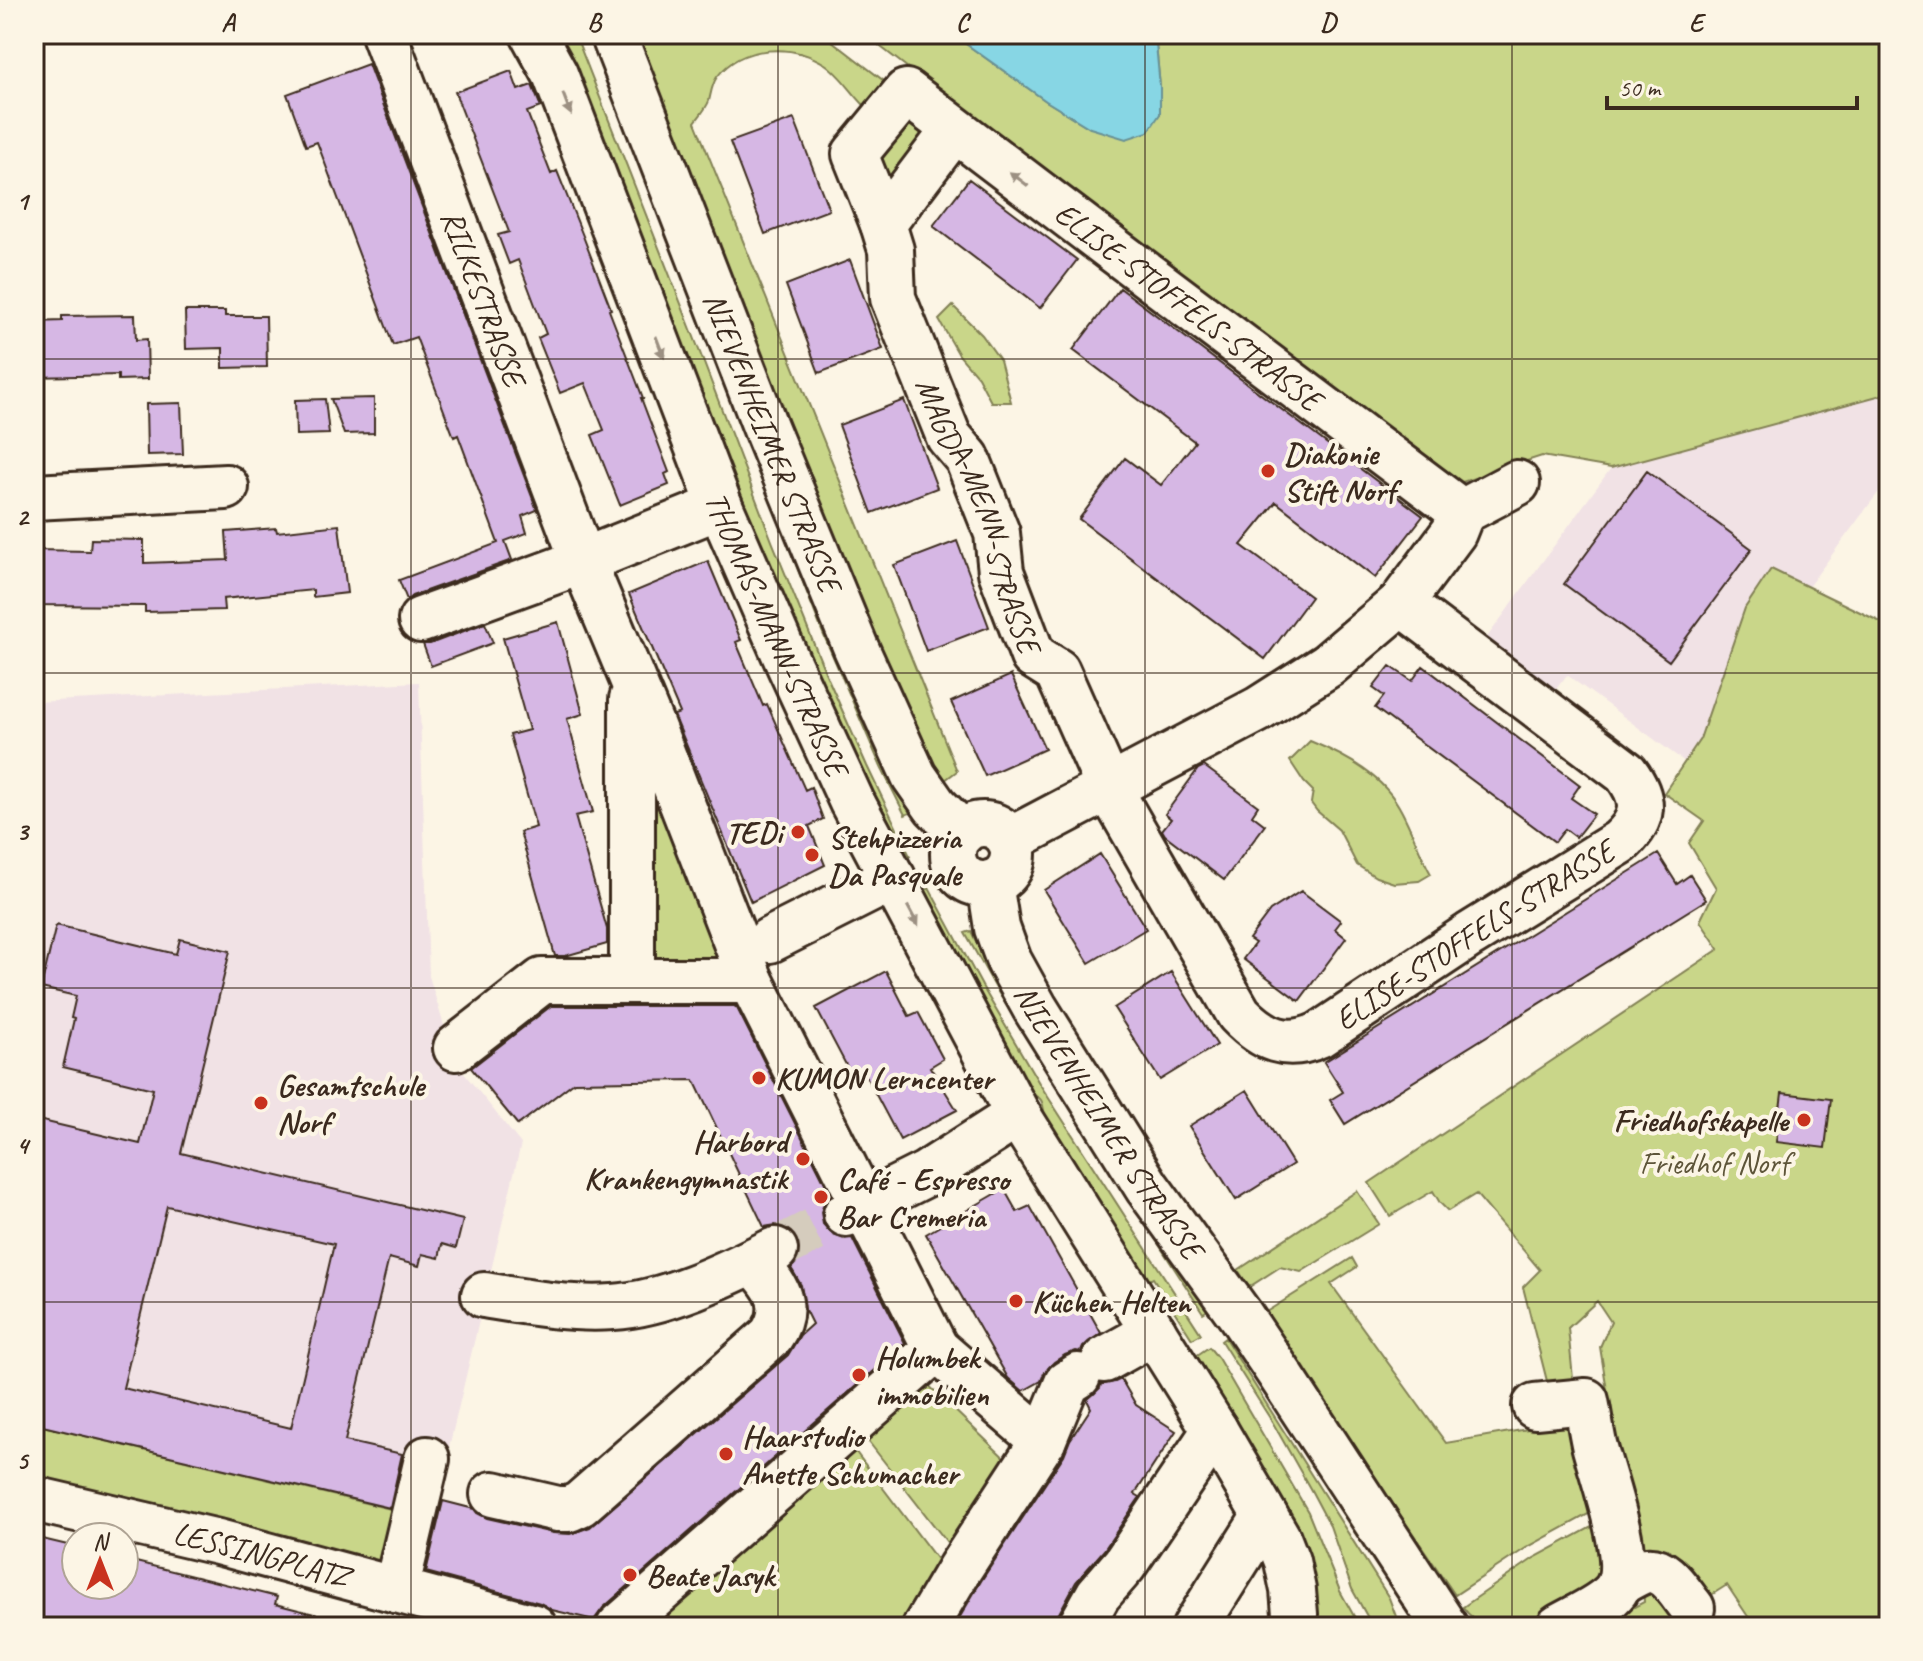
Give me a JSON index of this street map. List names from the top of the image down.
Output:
{
  "streets": {
    "street": [
      "RILKESTRASSE",
      "ELISE-STOFFELS-STRASSE",
      "NIEVENHEIMER STRASSE",
      "MAGDA-MENN-STRASSE",
      "THOMAS-MANN-STRASSE",
      "LESSINGPLATZ"
    ]
  },
  "crossings": [
    ["ELISE-STOFFELS-STRASSE", "MAGDA-MENN-STRASSE"]
  ],
  "one_way": ["ELISE-STOFFELS-STRASSE", "THOMAS-MANN-STRASSE"],
  "parks": ["Friedhof Norf"],
  "places": [
    "Diakonie Stift Norf",
    "TEDi",
    "Stehpizzeria Da Pasquale",
    "KUMON Lerncenter",
    "Gesamtschule Norf",
    "Friedhofskapelle",
    "Harbord Krankengymnastik",
    "Café - Espresso Bar Cremeria",
    "Küchen Helten",
    "Holumbek immobilien",
    "Haarstudio Anette Schumacher",
    "Beate Jasyk"
  ],
  "scale_bar": "50 m",
  "north": "top",
  "grid": {
    "columns": [
      "A",
      "B",
      "C",
      "D",
      "E"
    ],
    "rows": [
      "1",
      "2",
      "3",
      "4",
      "5"
    ]
  }
}
